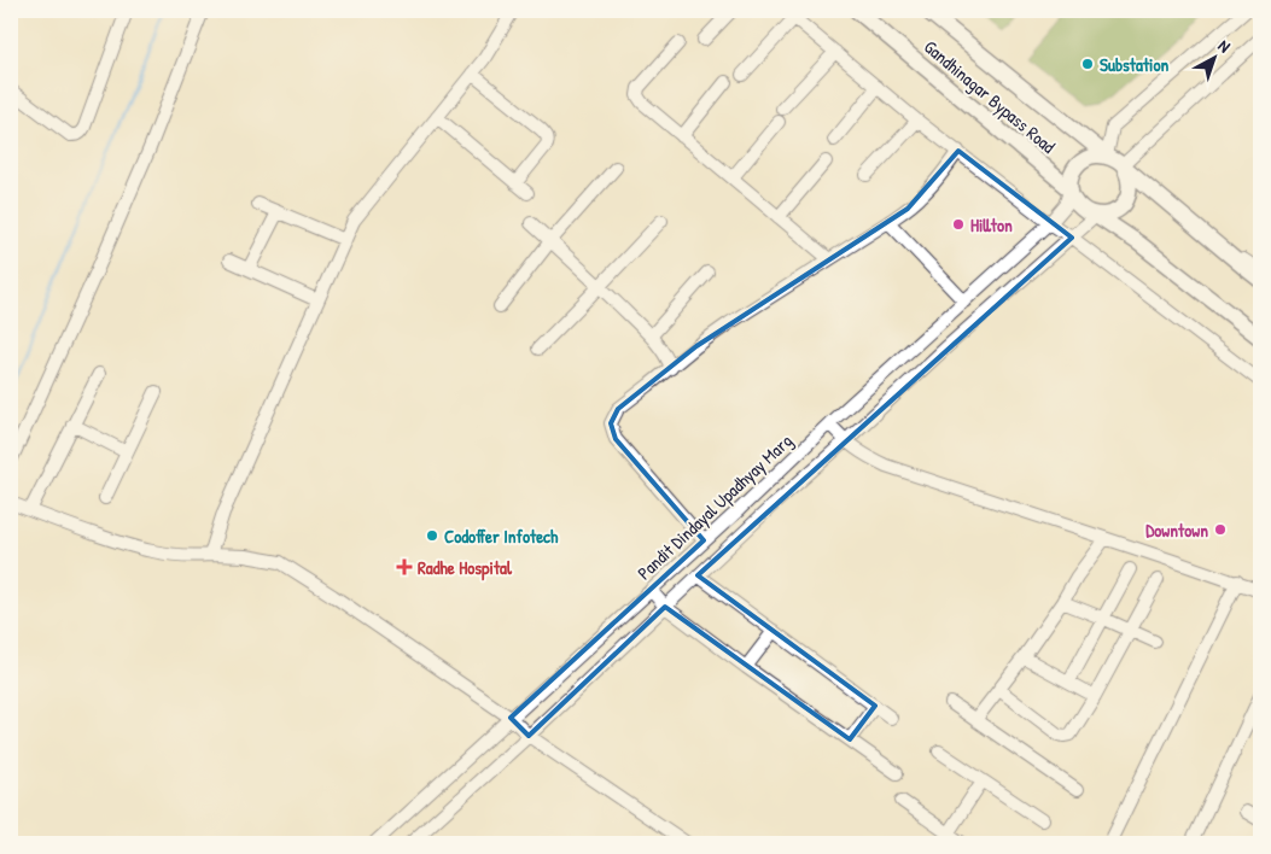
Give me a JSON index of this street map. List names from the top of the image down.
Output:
{
  "streets": {
    "main road": ["Gandhinagar Bypass Road"],
    "street": ["Pandit Dindayal Upadhyay Marg"]
  },
  "crossings": [
    ["Gandhinagar Bypass Road", "Pandit Dindayal Upadhyay Marg"]
  ],
  "places": {
    "other": [
      "Substation",
      "Hillton",
      "Downtown",
      "Codoffer Infotech"
    ],
    "health": ["Radhe Hospital"]
  },
  "north": "top right"
}
